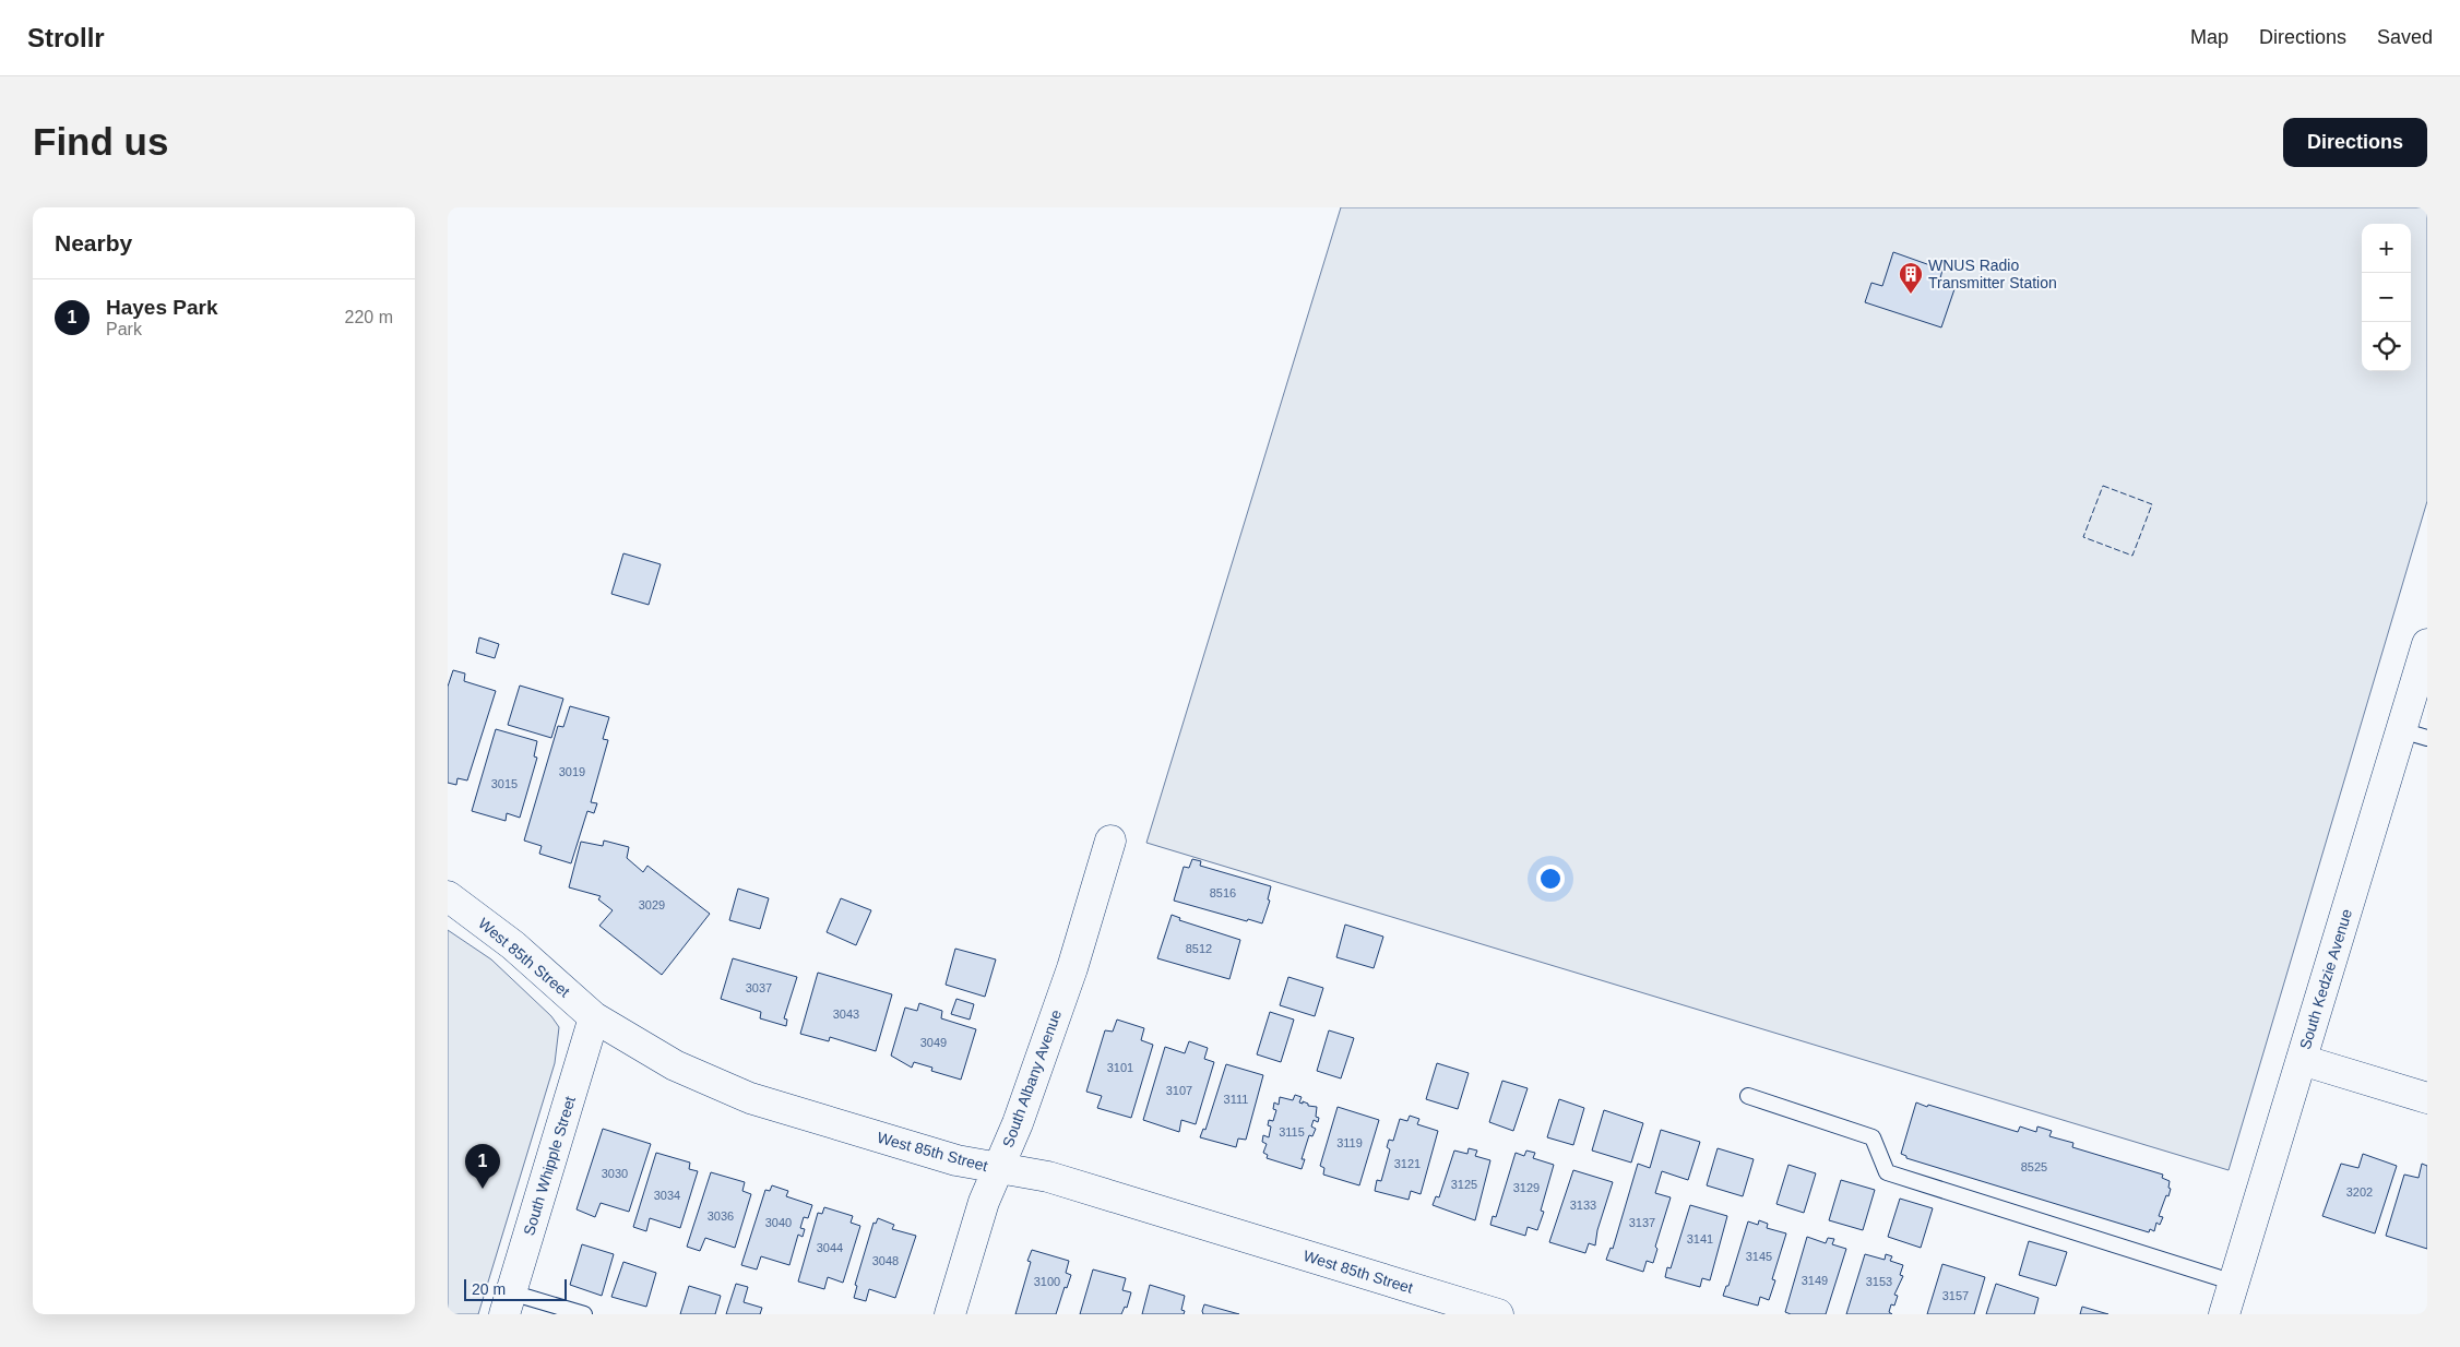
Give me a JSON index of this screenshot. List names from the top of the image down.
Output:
{
  "streets": {
    "street": [
      "West 85th Street",
      "South Kedzie Avenue",
      "South Albany Avenue",
      "South Whipple Street"
    ]
  },
  "crossings": [
    ["West 85th Street", "South Albany Avenue"],
    ["West 85th Street", "South Whipple Street"]
  ],
  "places": {
    "building": ["WNUS Radio Transmitter Station"]
  },
  "house_numbers": [
    "3019",
    "3015",
    "8516",
    "3029",
    "8512",
    "3037",
    "3043",
    "3049",
    "3101",
    "3107",
    "3111",
    "3115",
    "3119",
    "3121",
    "8525",
    "3030",
    "3125",
    "3129",
    "3202",
    "3034",
    "3133",
    "3036",
    "3040",
    "3137",
    "3141",
    "3044",
    "3145",
    "3048",
    "3149",
    "3100",
    "3153",
    "3157"
  ],
  "scale_bar": "20 m",
  "page": {
    "header": "Strollr",
    "nav": ["Map", "Directions", "Saved"],
    "buttons": "Directions",
    "title": "Find us",
    "heading": "Nearby",
    "map_buttons": ["+", "−"],
    "list": [
      {
        "mark": "1",
        "name": "Hayes Park",
        "note": "Park",
        "value": "220 m"
      }
    ],
    "pins": "1",
    "scale": "20 m"
  }
}
